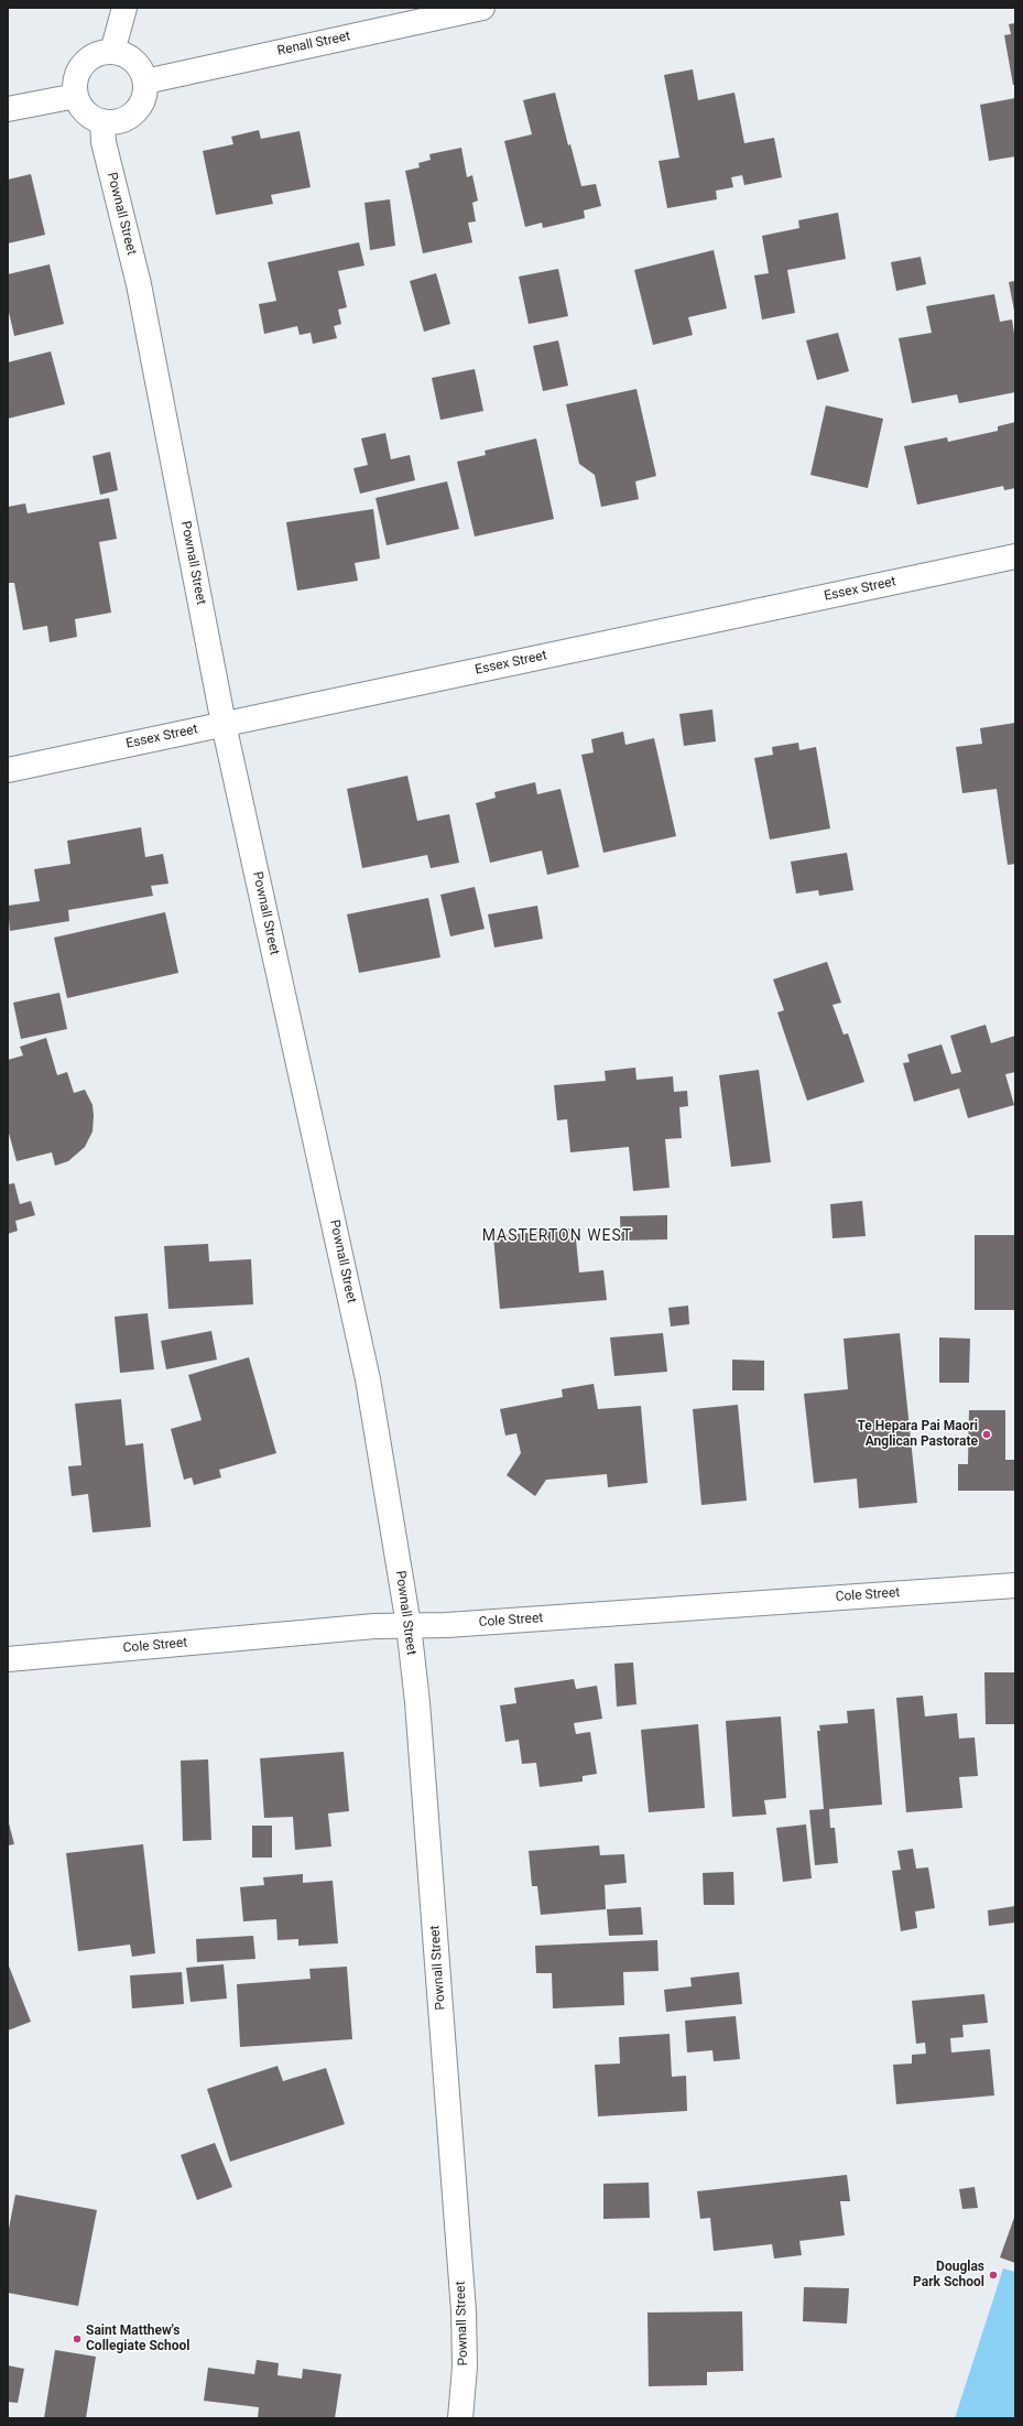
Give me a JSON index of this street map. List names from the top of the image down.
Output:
{
  "streets": {
    "street": [
      "Renall Street",
      "Pownall Street",
      "Essex Street",
      "Cole Street"
    ]
  },
  "crossings": [
    ["Renall Street", "Pownall Street"],
    ["Pownall Street", "Essex Street"],
    ["Pownall Street", "Cole Street"]
  ],
  "districts": ["MASTERTON WEST"],
  "places": ["Te Hepara Pai Maori Anglican Pastorate", "Douglas Park School", "Saint Matthew's Collegiate School"]
}
